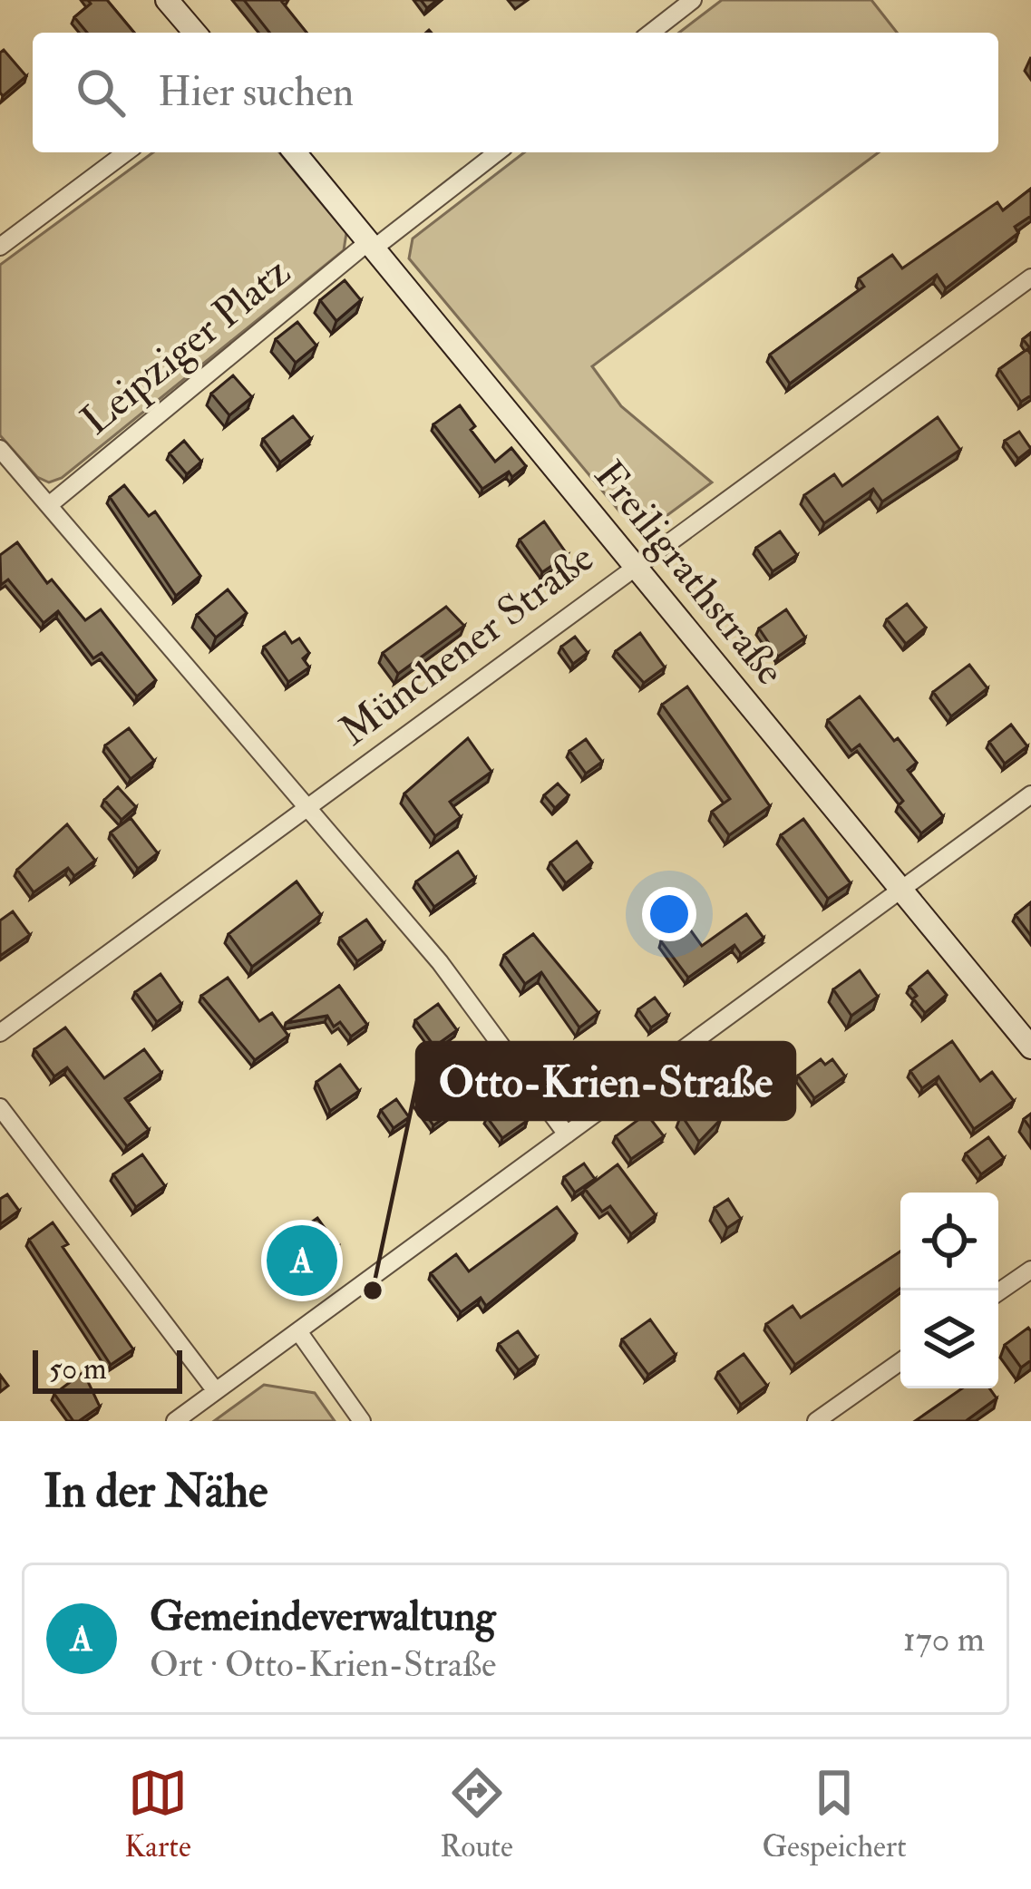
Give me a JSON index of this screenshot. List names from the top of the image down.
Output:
{
  "streets": {
    "street": ["Leipziger Platz", "Freiligrathstraße", "Münchener Straße"]
  },
  "crossings": [
    ["Leipziger Platz", "Freiligrathstraße"],
    ["Freiligrathstraße", "Münchener Straße"]
  ],
  "places": ["Otto-Krien-Straße"],
  "scale_bar": "50 m",
  "page": {
    "search": "Hier suchen",
    "pins": "A",
    "scale": "50 m",
    "heading": "In der Nähe",
    "list": [
      {
        "mark": "A",
        "name": "Gemeindeverwaltung",
        "note": "Ort · Otto-Krien-Straße",
        "value": "170 m"
      }
    ],
    "nav": ["Karte", "Route", "Gespeichert"]
  }
}
